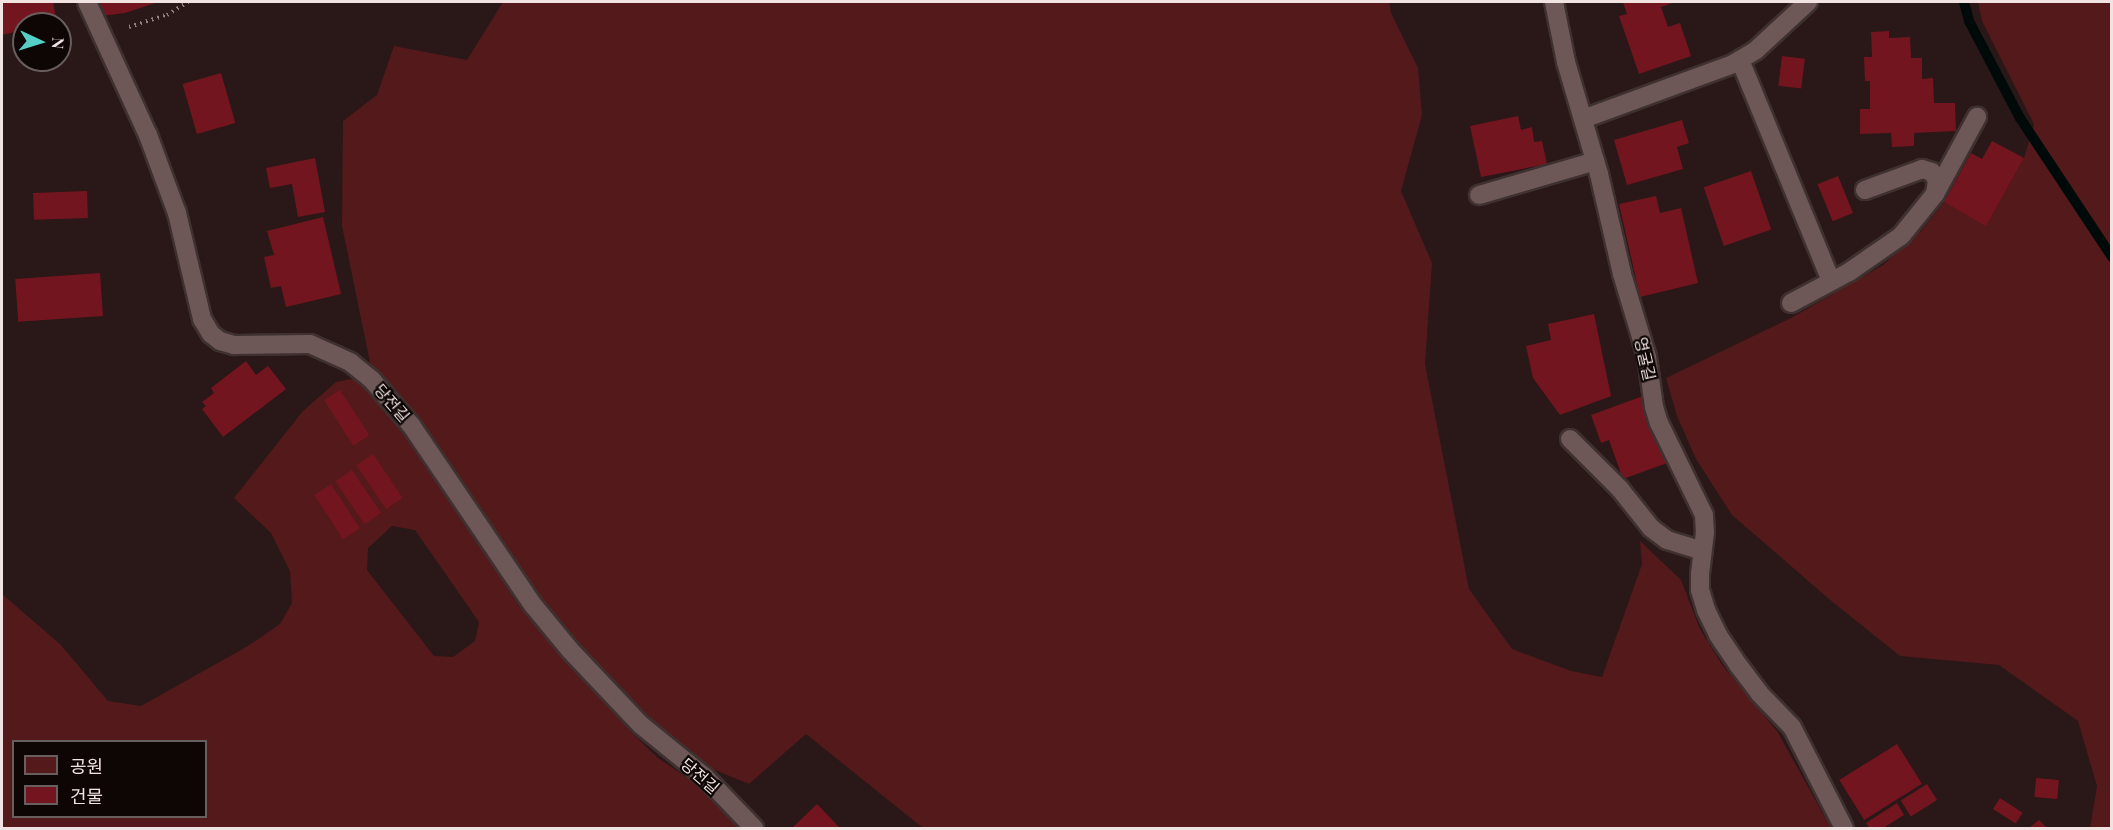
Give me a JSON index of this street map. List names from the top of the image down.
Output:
{
  "streets": {
    "lane": ["영굴길", "당전길"]
  },
  "legend": ["공원", "건물"],
  "north": "right"
}
